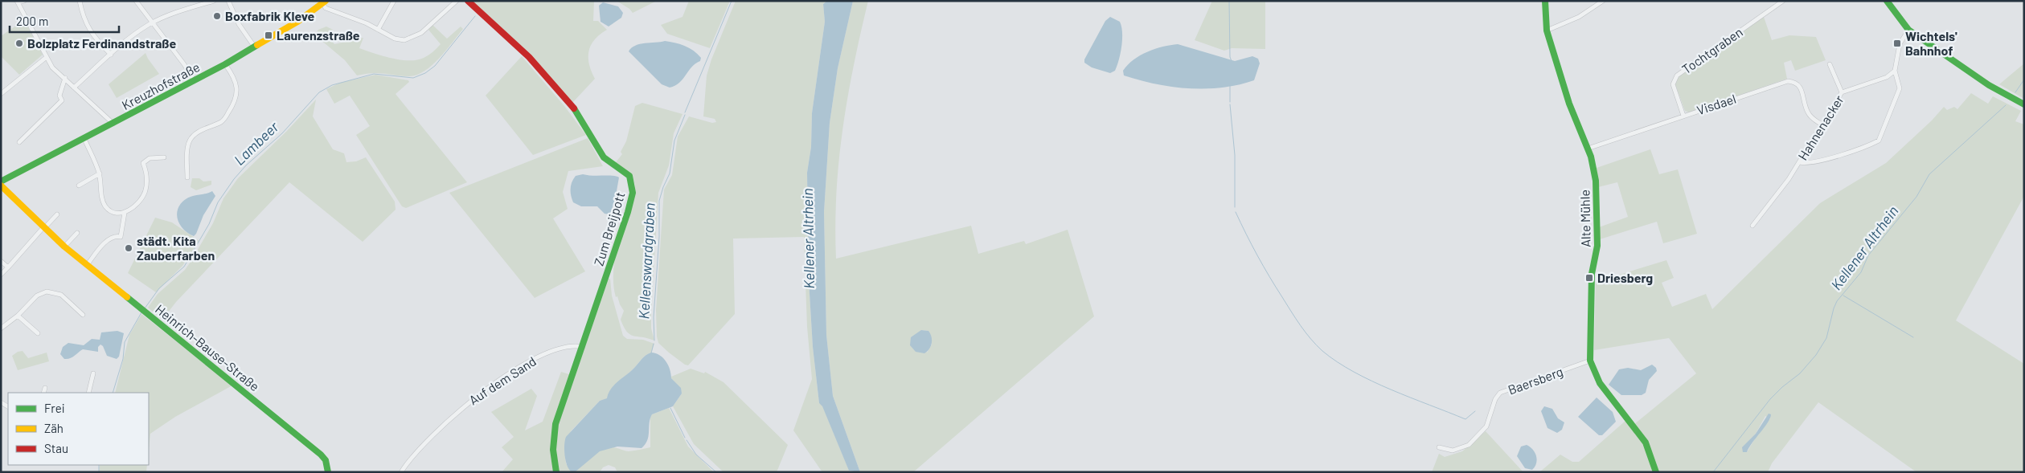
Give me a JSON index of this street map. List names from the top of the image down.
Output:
{
  "streets": {
    "street": [
      "Tochtgraben",
      "Kreuzhofstraße",
      "Visdael",
      "Hahnenacker",
      "Alte Mühle",
      "Zum Breijpott",
      "Heinrich-Bause-Straße",
      "Auf dem Sand",
      "Baersberg"
    ]
  },
  "crossings": [
    ["Tochtgraben", "Visdael"],
    ["Visdael", "Hahnenacker"],
    ["Visdael", "Alte Mühle"],
    ["Alte Mühle", "Baersberg"],
    ["Zum Breijpott", "Auf dem Sand"]
  ],
  "water": ["Lambeer", "Kellener Altrhein", "Kellenswardgraben"],
  "places": {
    "other": ["Boxfabrik Kleve", "Bolzplatz Ferdinandstraße", "städt. Kita Zauberfarben"],
    "transit": ["Laurenzstraße", "Wichtels' Bahnhof", "Driesberg"]
  },
  "legend": ["Frei", "Zäh", "Stau"],
  "scale_bar": "200 m"
}
